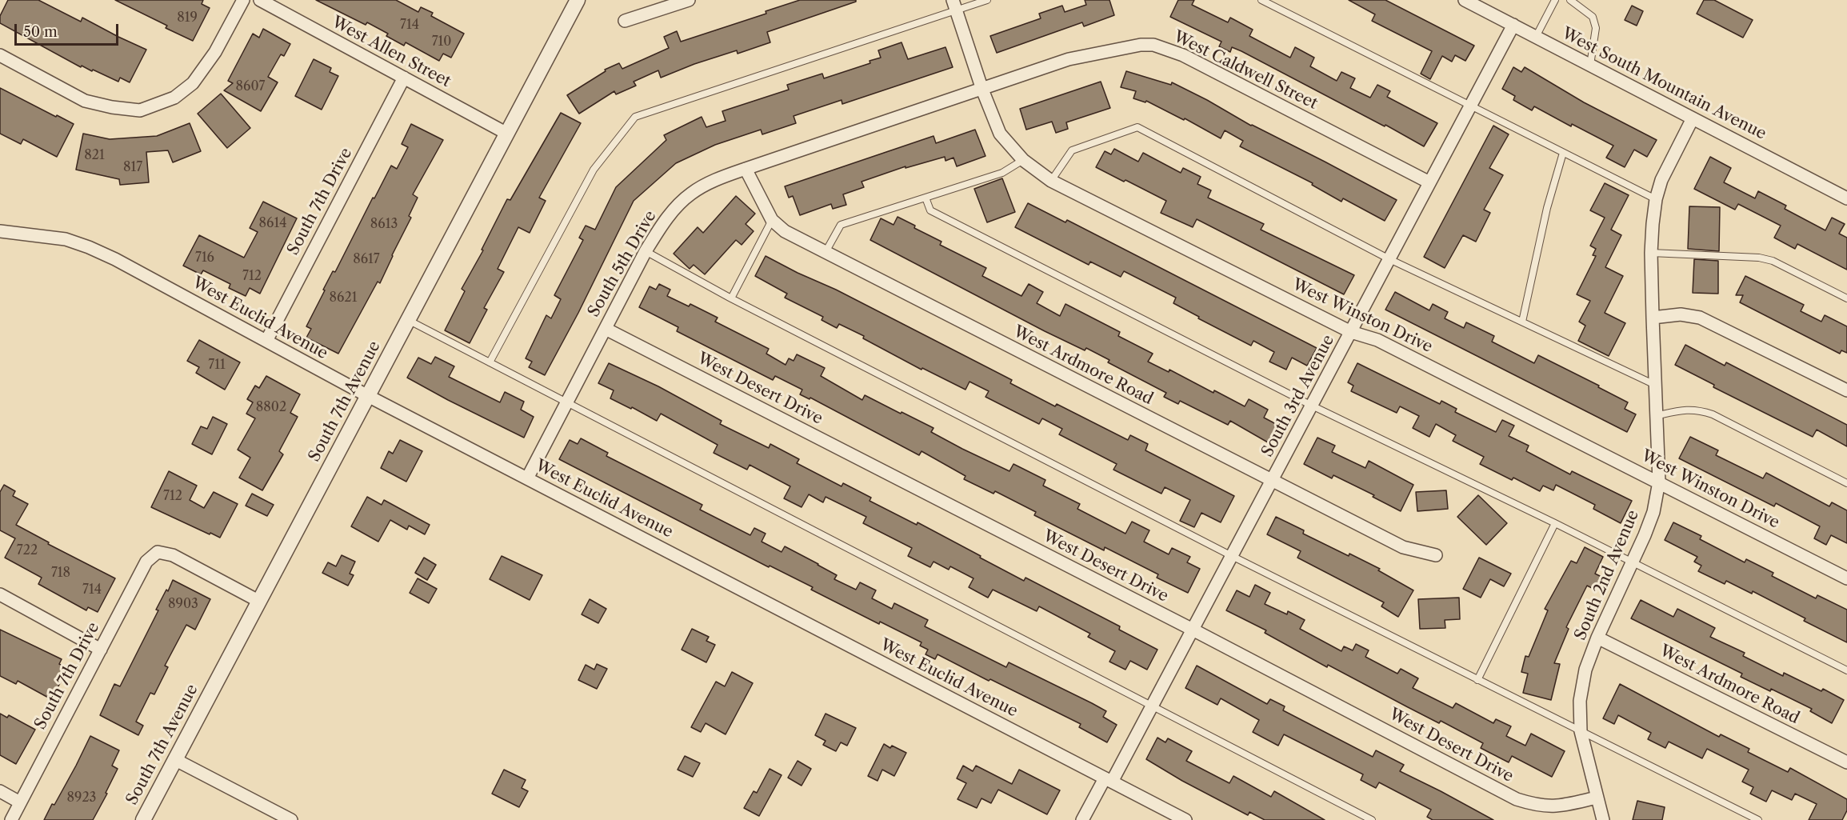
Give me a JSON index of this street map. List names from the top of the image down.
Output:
{
  "streets": {
    "street": [
      "West Allen Street",
      "West Caldwell Street",
      "West South Mountain Avenue",
      "South 7th Drive",
      "South 5th Drive",
      "West Winston Drive",
      "West Euclid Avenue",
      "West Ardmore Road",
      "West Desert Drive",
      "South 3rd Avenue",
      "South 7th Avenue",
      "South 2nd Avenue"
    ]
  },
  "crossings": [
    ["West Allen Street", "South 7th Drive"],
    ["West Allen Street", "South 7th Avenue"],
    ["West Caldwell Street", "South 5th Drive"],
    ["West Caldwell Street", "West Winston Drive"],
    ["West Caldwell Street", "South 3rd Avenue"],
    ["West South Mountain Avenue", "South 3rd Avenue"],
    ["West South Mountain Avenue", "South 2nd Avenue"],
    ["South 7th Drive", "West Euclid Avenue"],
    ["South 7th Drive", "South 7th Avenue"],
    ["South 5th Drive", "West Winston Drive"],
    ["South 5th Drive", "West Euclid Avenue"],
    ["South 5th Drive", "West Ardmore Road"],
    ["South 5th Drive", "West Desert Drive"],
    ["West Winston Drive", "South 3rd Avenue"],
    ["West Winston Drive", "South 2nd Avenue"],
    ["West Euclid Avenue", "South 3rd Avenue"],
    ["West Euclid Avenue", "South 7th Avenue"],
    ["West Ardmore Road", "South 3rd Avenue"],
    ["West Ardmore Road", "South 2nd Avenue"],
    ["West Desert Drive", "South 3rd Avenue"],
    ["West Desert Drive", "South 2nd Avenue"]
  ],
  "house_numbers": [
    "819",
    "714",
    "710",
    "8607",
    "821",
    "817",
    "8614",
    "8613",
    "716",
    "8617",
    "712",
    "8621",
    "711",
    "8802",
    "712",
    "722",
    "718",
    "714",
    "8903",
    "8923"
  ],
  "scale_bar": "50 m"
}
